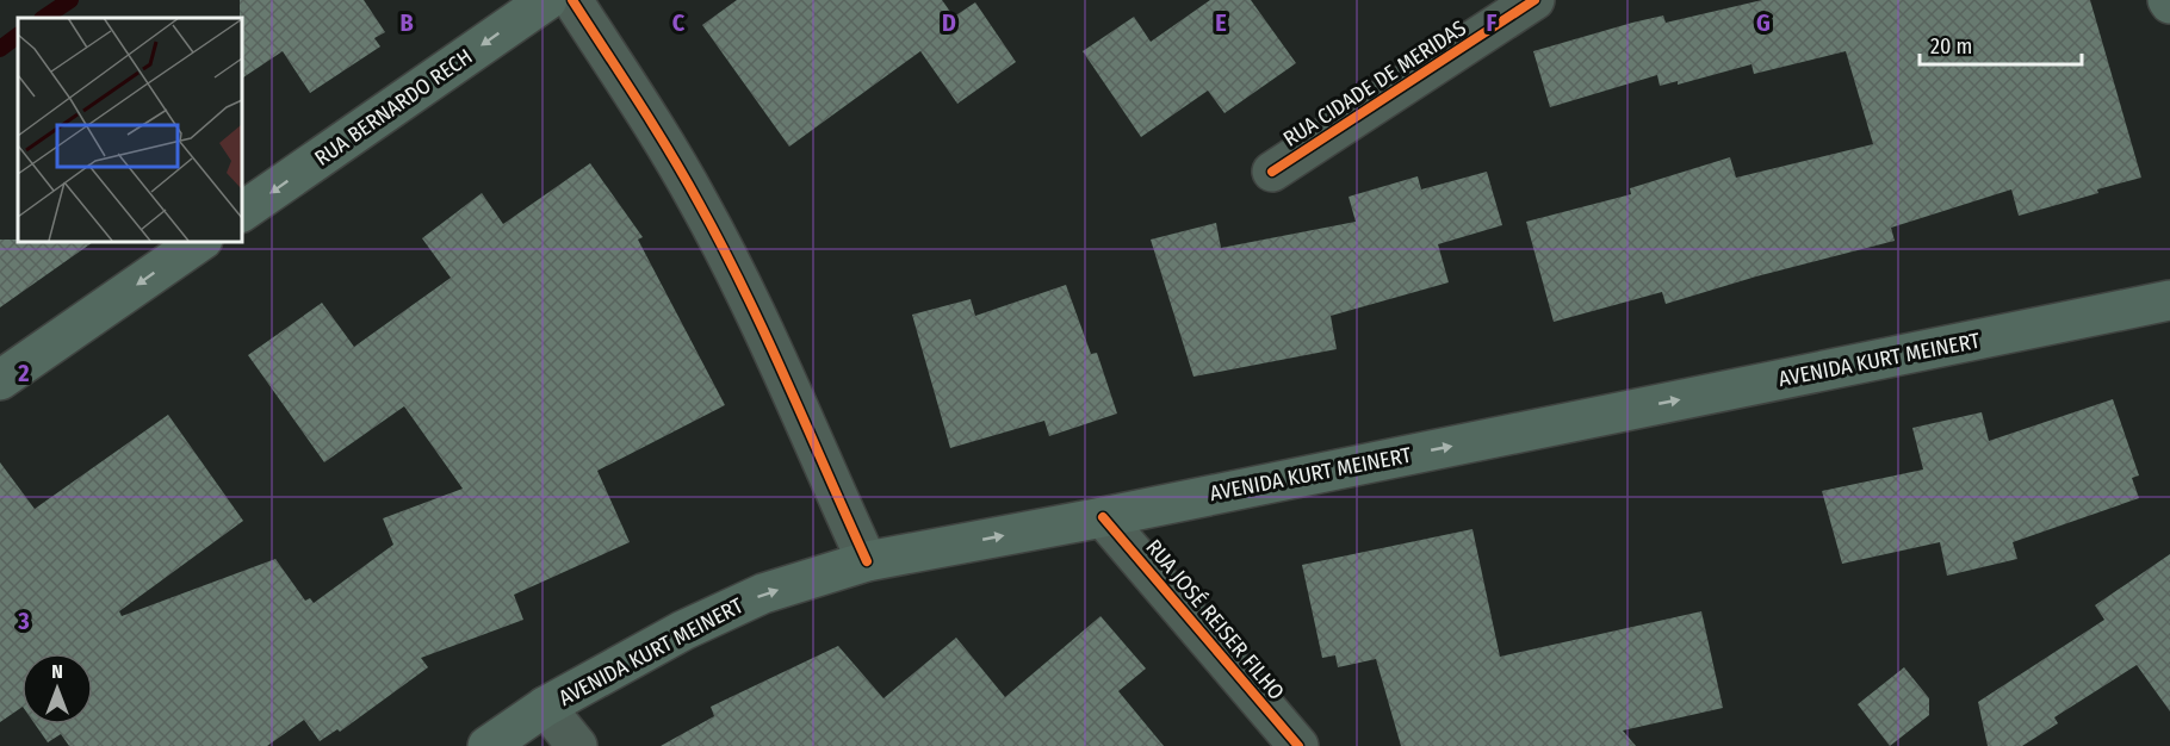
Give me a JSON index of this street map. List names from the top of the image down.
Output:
{
  "streets": {
    "main road": ["RUA BERNARDO RECH", "AVENIDA KURT MEINERT"],
    "street": ["RUA CIDADE DE MERIDAS", "RUA JOSÉ REISER FILHO"]
  },
  "crossings": [
    ["AVENIDA KURT MEINERT", "RUA JOSÉ REISER FILHO"]
  ],
  "one_way": ["RUA BERNARDO RECH", "AVENIDA KURT MEINERT"],
  "scale_bar": "20 m",
  "north": "top",
  "grid": {
    "columns": [
      "B",
      "C",
      "D",
      "E",
      "F",
      "G"
    ],
    "rows": ["2", "3"]
  }
}
